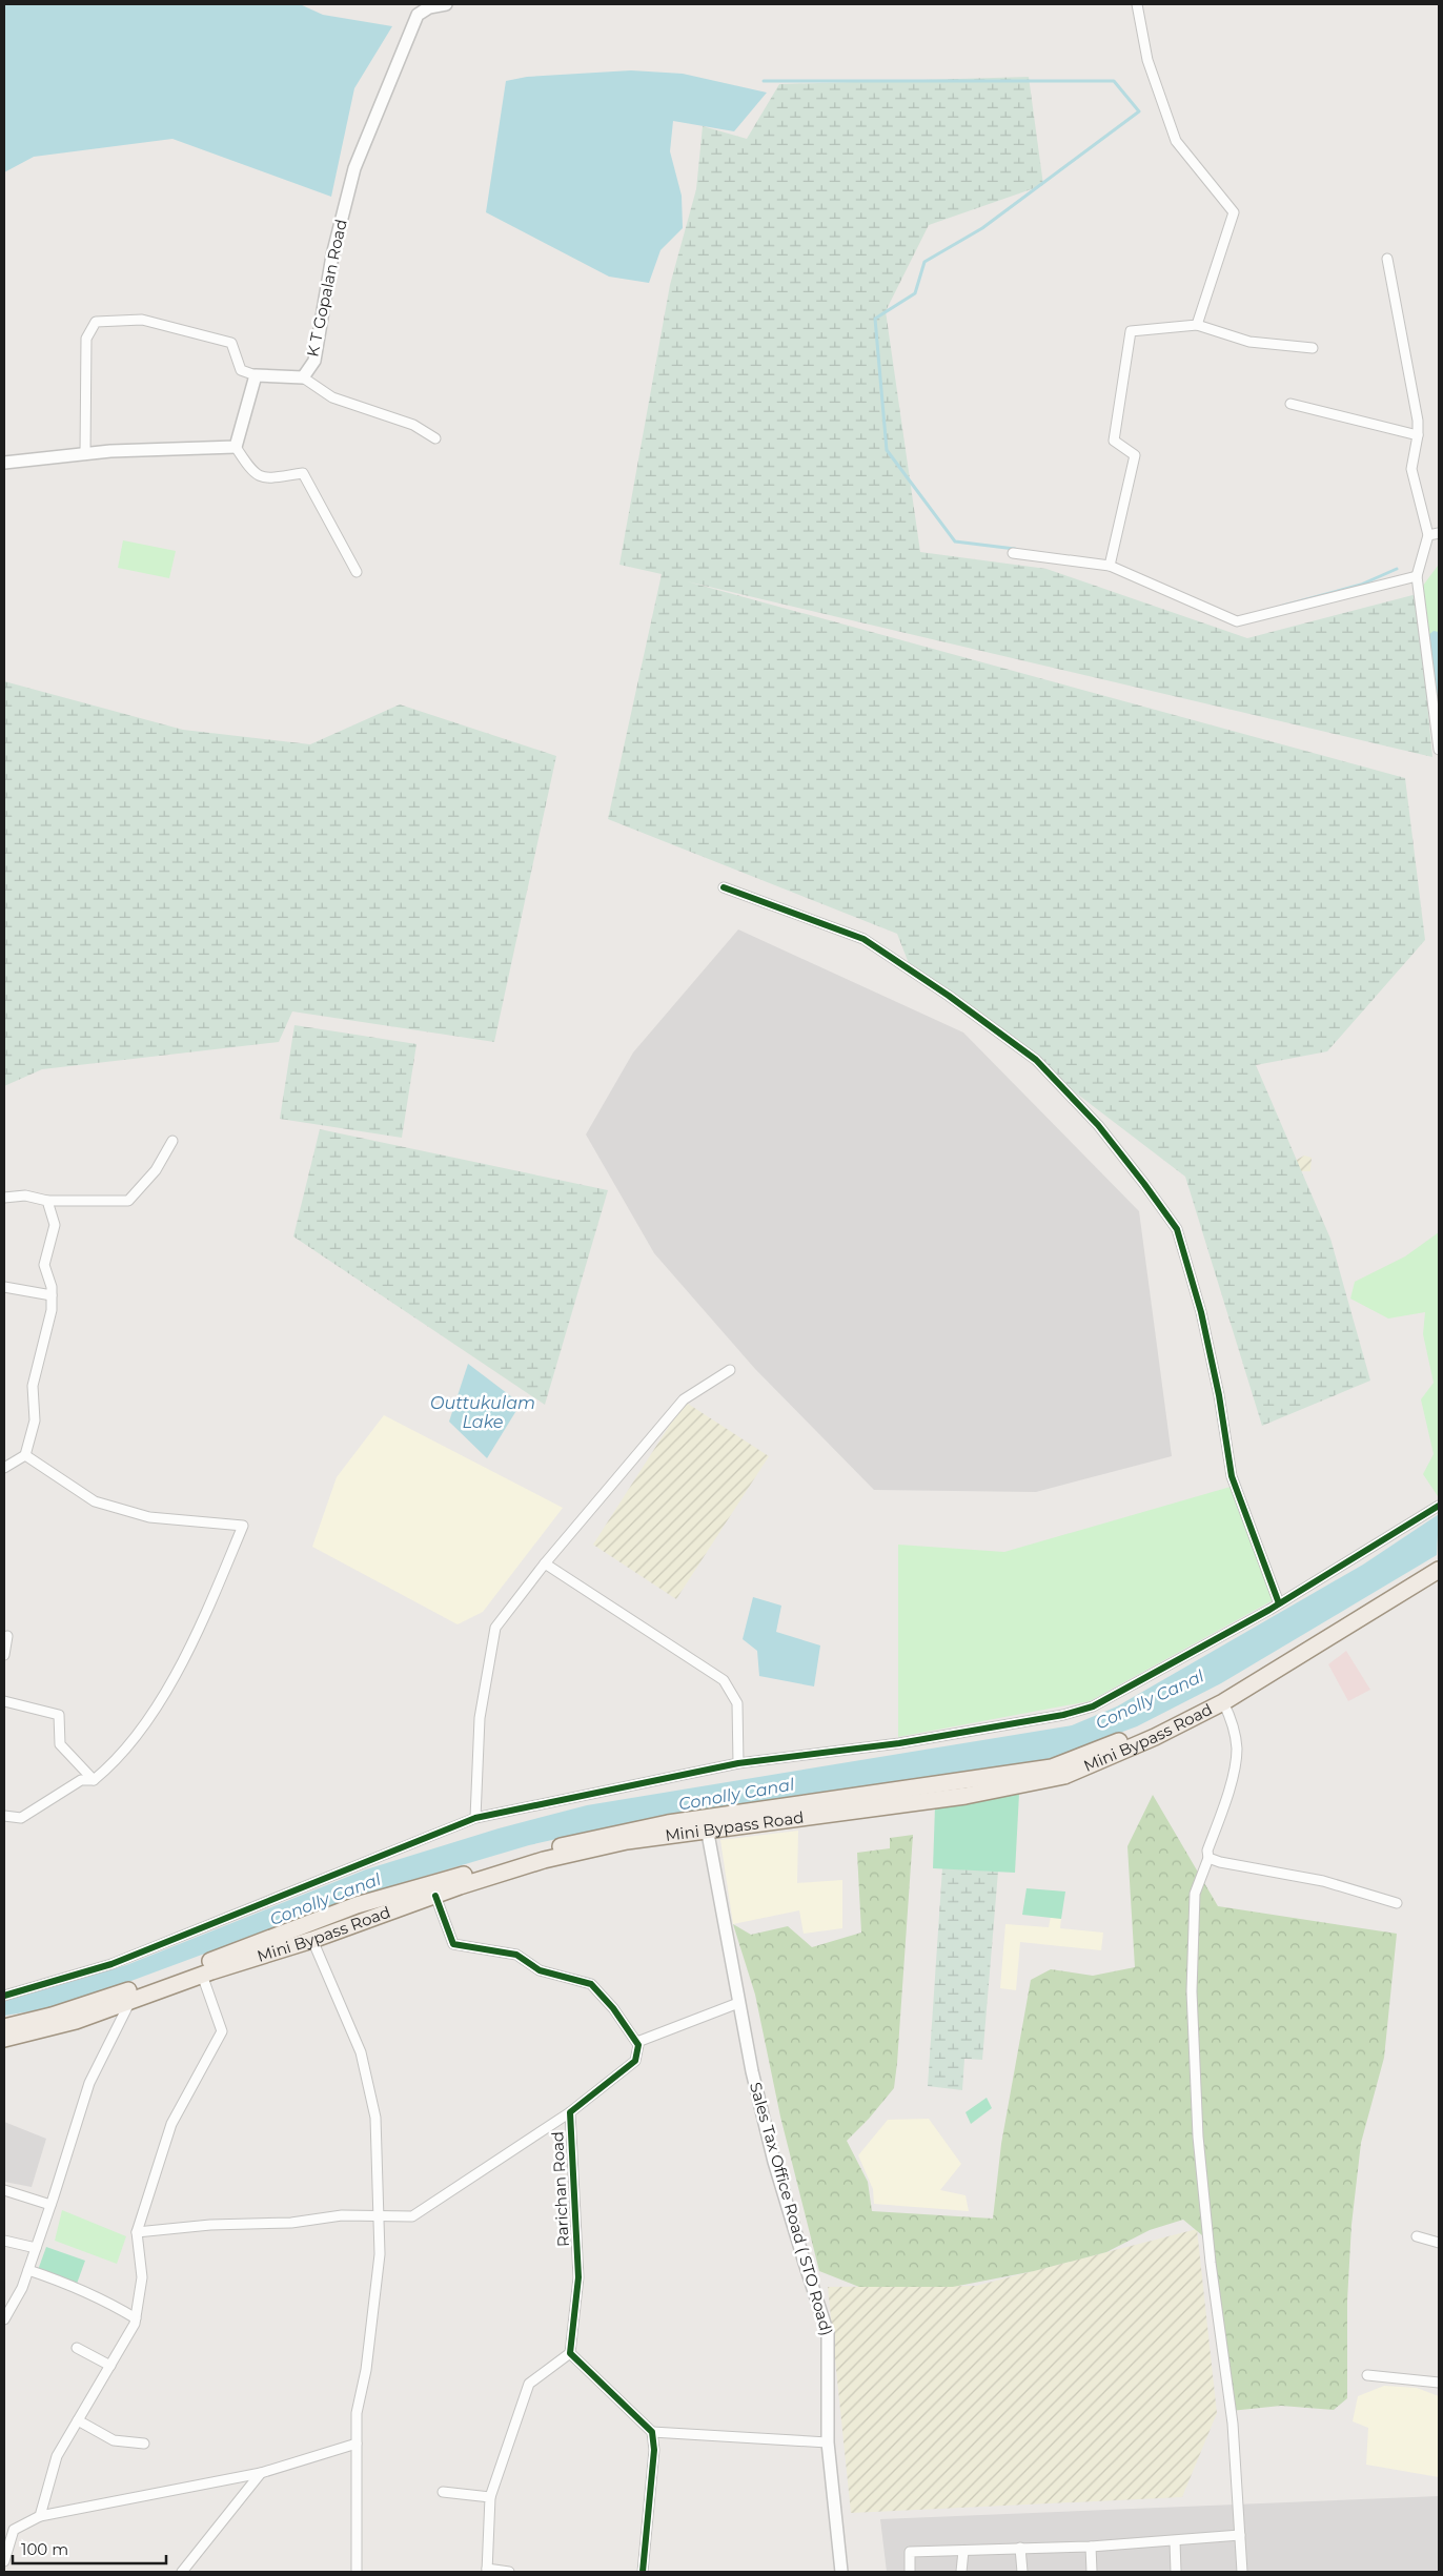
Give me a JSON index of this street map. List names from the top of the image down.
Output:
{
  "streets": {
    "main road": ["Mini Bypass Road"],
    "street": ["K T Gopalan Road", "Rarichan Road", "Sales Tax Office Road ( STO Road)"]
  },
  "crossings": [
    ["Mini Bypass Road", "Sales Tax Office Road ( STO Road)"]
  ],
  "water": ["Outtukulam Lake", "Conolly Canal"],
  "scale_bar": "100 m"
}
